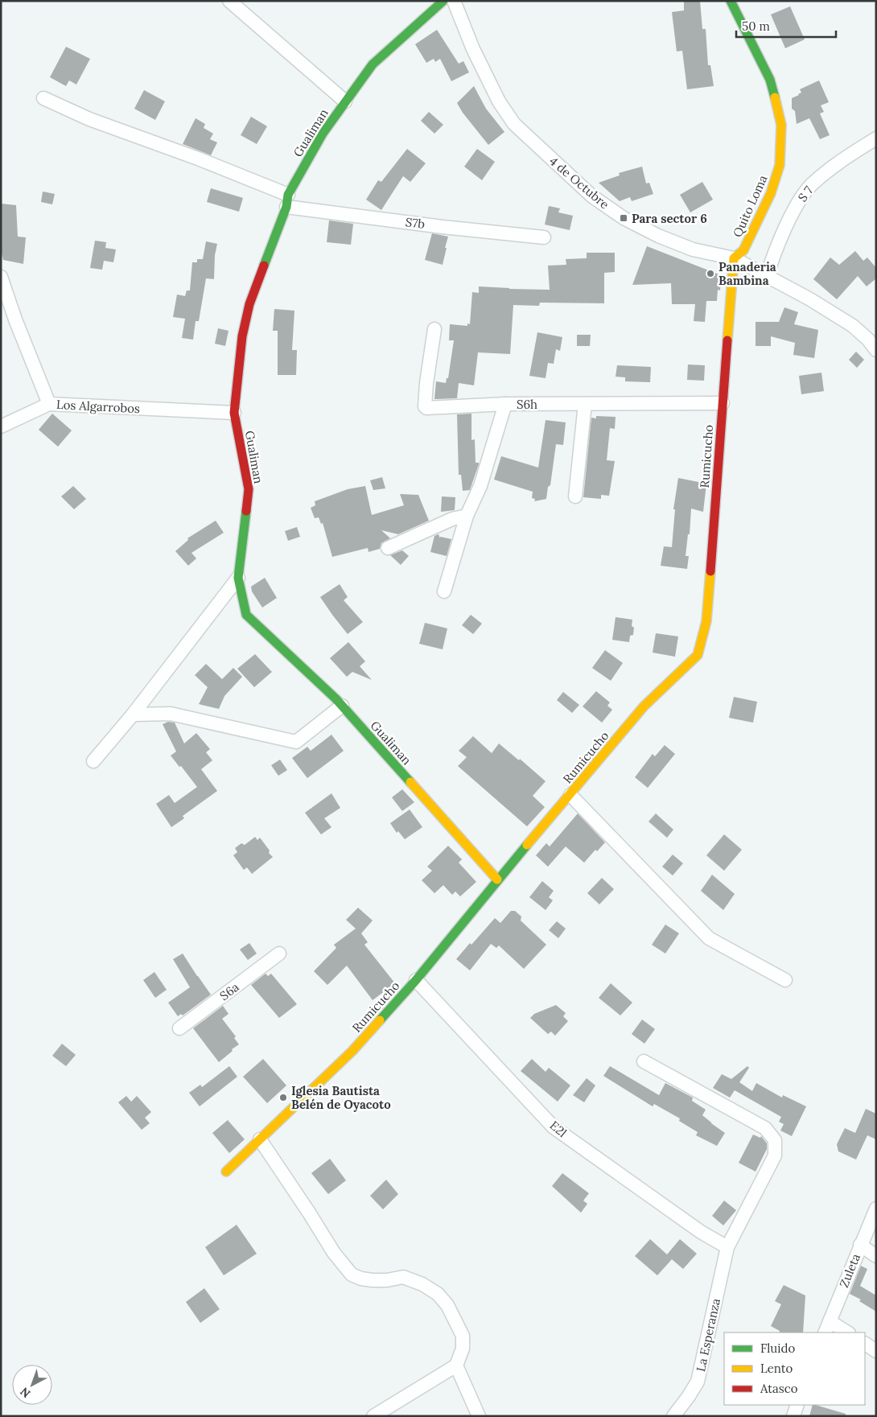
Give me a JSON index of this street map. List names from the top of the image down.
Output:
{
  "streets": {
    "street": [
      "Gualiman",
      "4 de Octubre",
      "S 7",
      "Quito Loma",
      "S7b",
      "S6h",
      "Los Algarrobos",
      "Rumicucho",
      "S6a",
      "E2l",
      "Zuleta",
      "La Esperanza"
    ]
  },
  "crossings": [
    ["Gualiman", "S7b"],
    ["Gualiman", "Los Algarrobos"],
    ["Gualiman", "Rumicucho"],
    ["4 de Octubre", "S 7"],
    ["4 de Octubre", "Quito Loma"],
    ["4 de Octubre", "Rumicucho"],
    ["Quito Loma", "Rumicucho"],
    ["S6h", "Rumicucho"],
    ["Rumicucho", "E2l"],
    ["E2l", "La Esperanza"]
  ],
  "places": {
    "transit": ["Para sector 6"],
    "other": ["Panaderia Bambina", "Iglesia Bautista Belén de Oyacoto"]
  },
  "legend": ["Fluido", "Lento", "Atasco"],
  "scale_bar": "50 m",
  "north": "bottom left"
}
